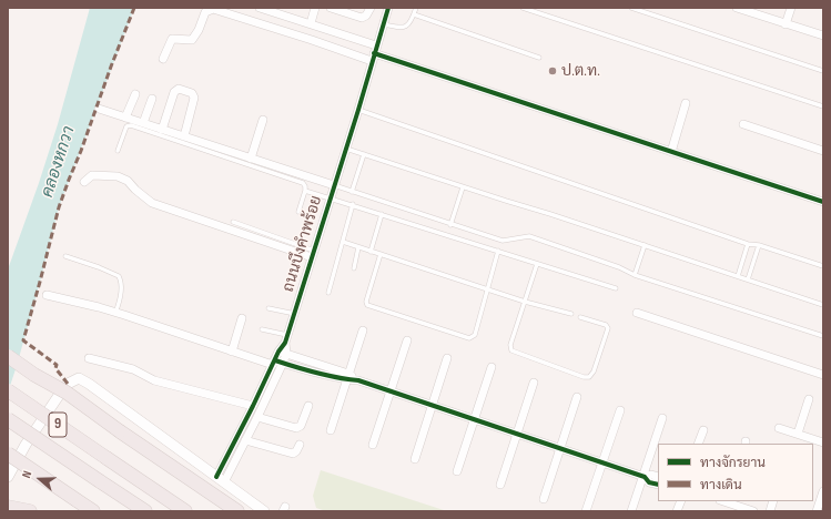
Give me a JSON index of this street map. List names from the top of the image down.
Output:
{
  "streets": {
    "highway": ["9"],
    "street": ["ถนนบึงคำพร้อย"]
  },
  "water": ["คลองหกวา"],
  "places": ["ป.ต.ท."],
  "legend": ["ทางจักรยาน", "ทางเดิน"],
  "north": "left"
}
